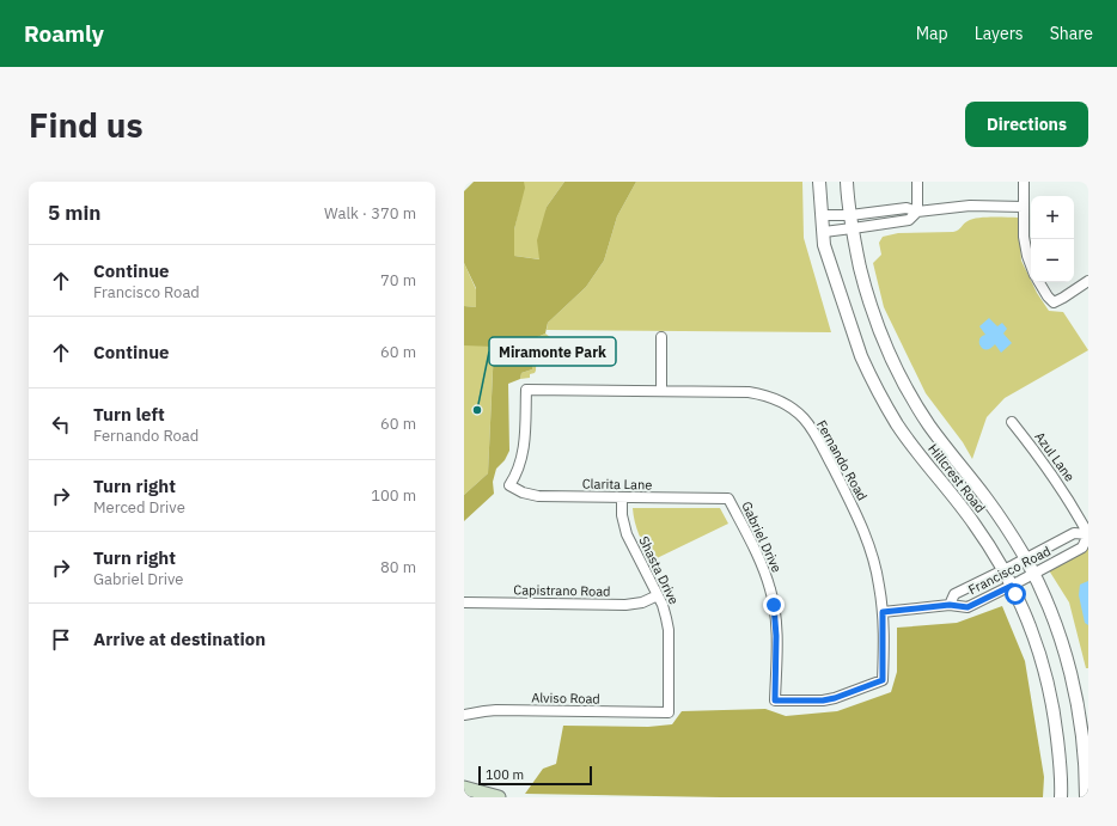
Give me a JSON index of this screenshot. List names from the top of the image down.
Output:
{
  "streets": {
    "street": [
      "Azul Lane",
      "Fernando Road",
      "Hillcrest Road",
      "Clarita Lane",
      "Gabriel Drive",
      "Shasta Drive",
      "Francisco Road",
      "Capistrano Road",
      "Alviso Road"
    ]
  },
  "crossings": [
    ["Azul Lane", "Francisco Road"],
    ["Fernando Road", "Clarita Lane"],
    ["Fernando Road", "Gabriel Drive"],
    ["Hillcrest Road", "Francisco Road"],
    ["Clarita Lane", "Gabriel Drive"],
    ["Clarita Lane", "Shasta Drive"],
    ["Shasta Drive", "Capistrano Road"],
    ["Shasta Drive", "Alviso Road"]
  ],
  "places": ["Miramonte Park"],
  "scale_bar": "100 m",
  "page": {
    "header": "Roamly",
    "nav": ["Map", "Layers", "Share"],
    "buttons": "Directions",
    "title": "Find us",
    "heading": ["5 min", "Walk · 370 m"],
    "map_buttons": ["+", "−"],
    "list": [
      ["Continue", "Francisco Road", "70 m"],
      ["Continue", "60 m"],
      ["Turn left", "Fernando Road", "60 m"],
      ["Turn right", "Merced Drive", "100 m"],
      ["Turn right", "Gabriel Drive", "80 m"],
      "Arrive at destination"
    ],
    "scale": "100 m"
  }
}
